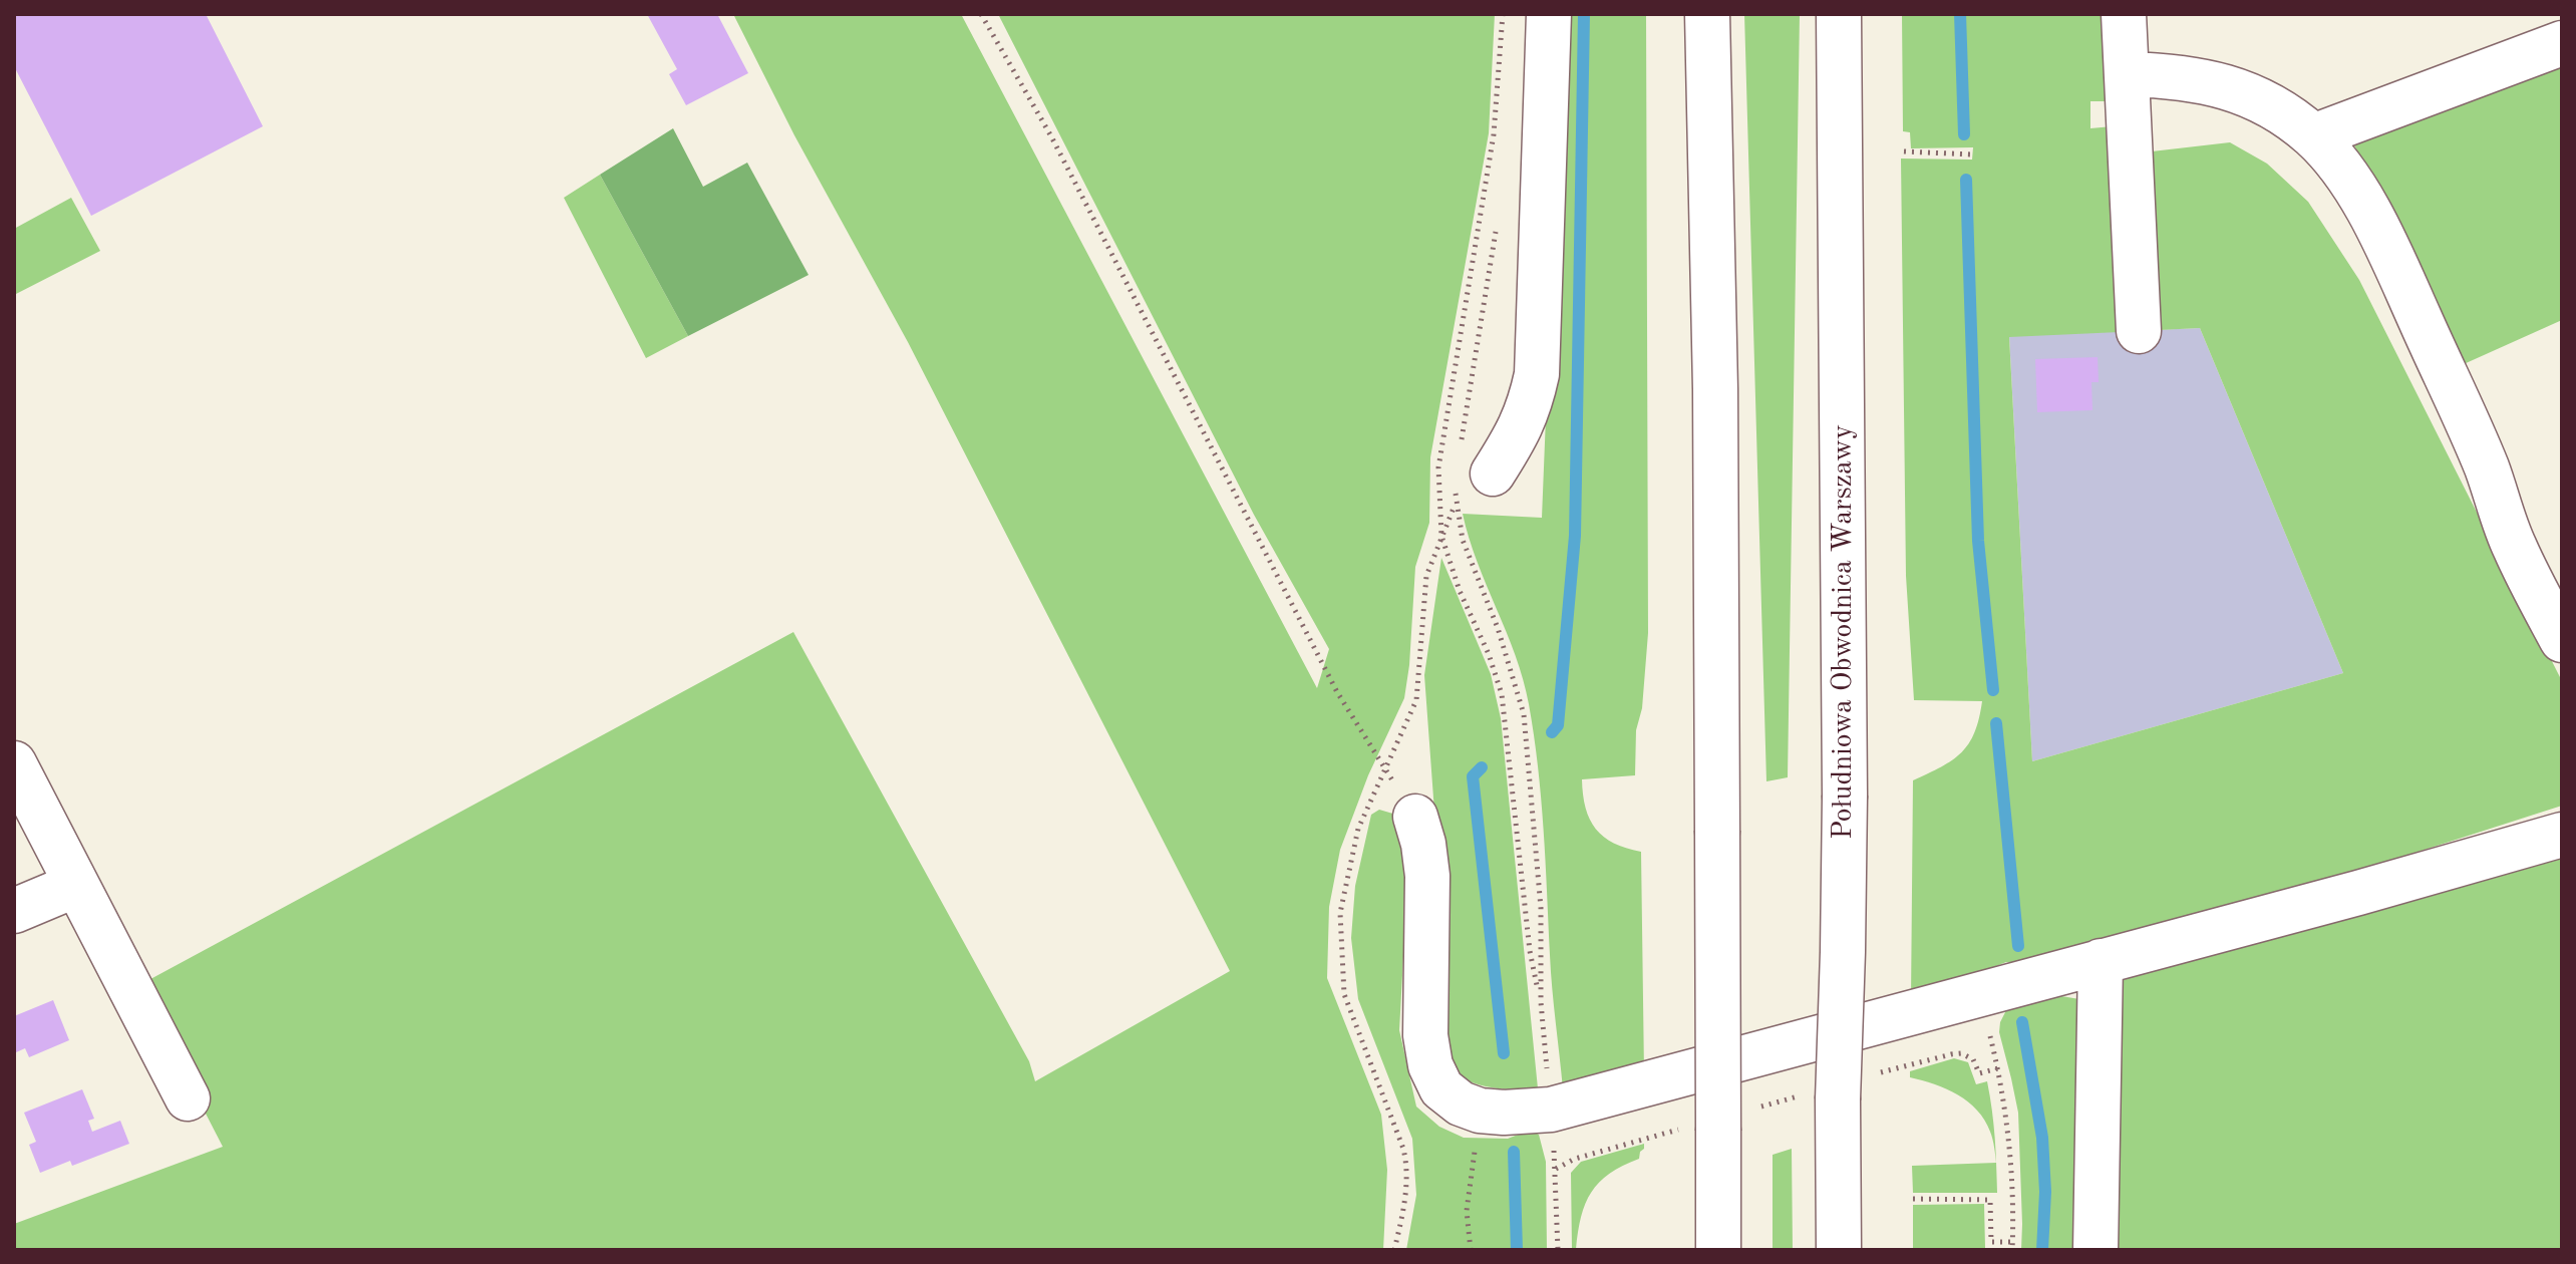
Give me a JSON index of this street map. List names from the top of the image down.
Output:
{
  "streets": {
    "main road": ["Południowa Obwodnica Warszawy"]
  }
}
